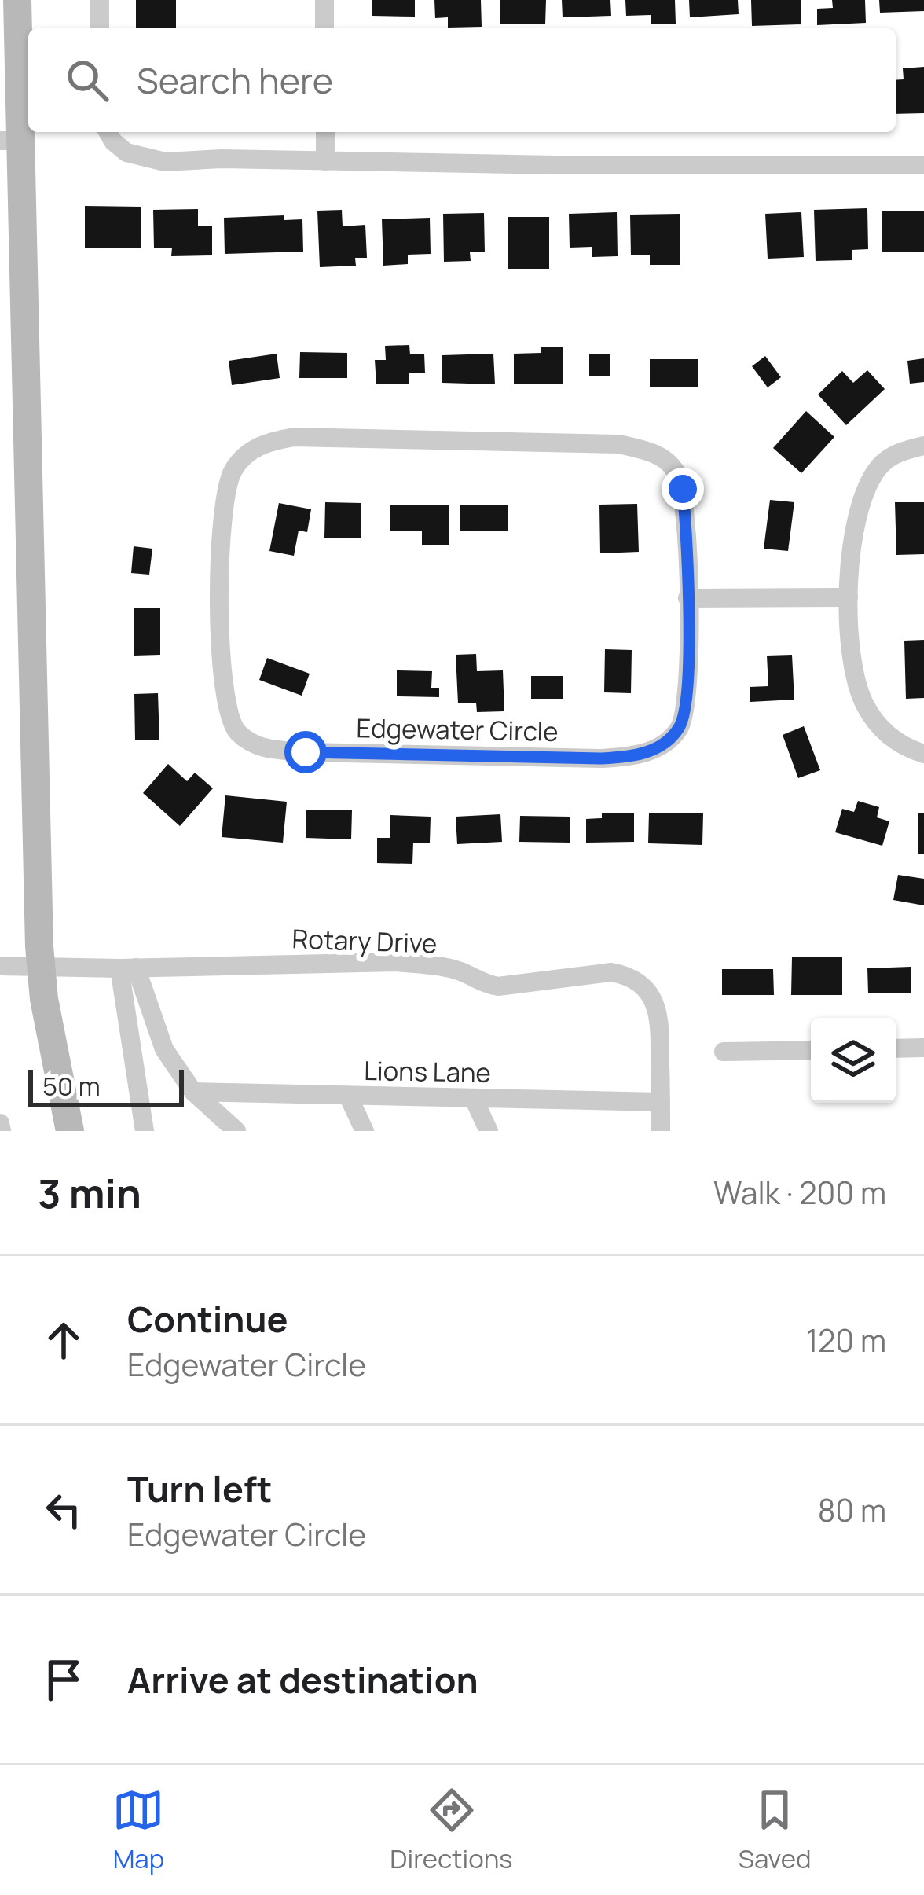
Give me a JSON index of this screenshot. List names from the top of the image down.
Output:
{
  "streets": {
    "street": ["Edgewater Circle", "Rotary Drive", "Lions Lane"]
  },
  "crossings": [
    ["Rotary Drive", "Lions Lane"]
  ],
  "scale_bar": "50 m",
  "page": {
    "search": "Search here",
    "scale": "50 m",
    "heading": ["3 min", "Walk · 200 m"],
    "list": [
      ["Continue", "Edgewater Circle", "120 m"],
      ["Turn left", "Edgewater Circle", "80 m"],
      "Arrive at destination"
    ],
    "nav": ["Map", "Directions", "Saved"]
  }
}
